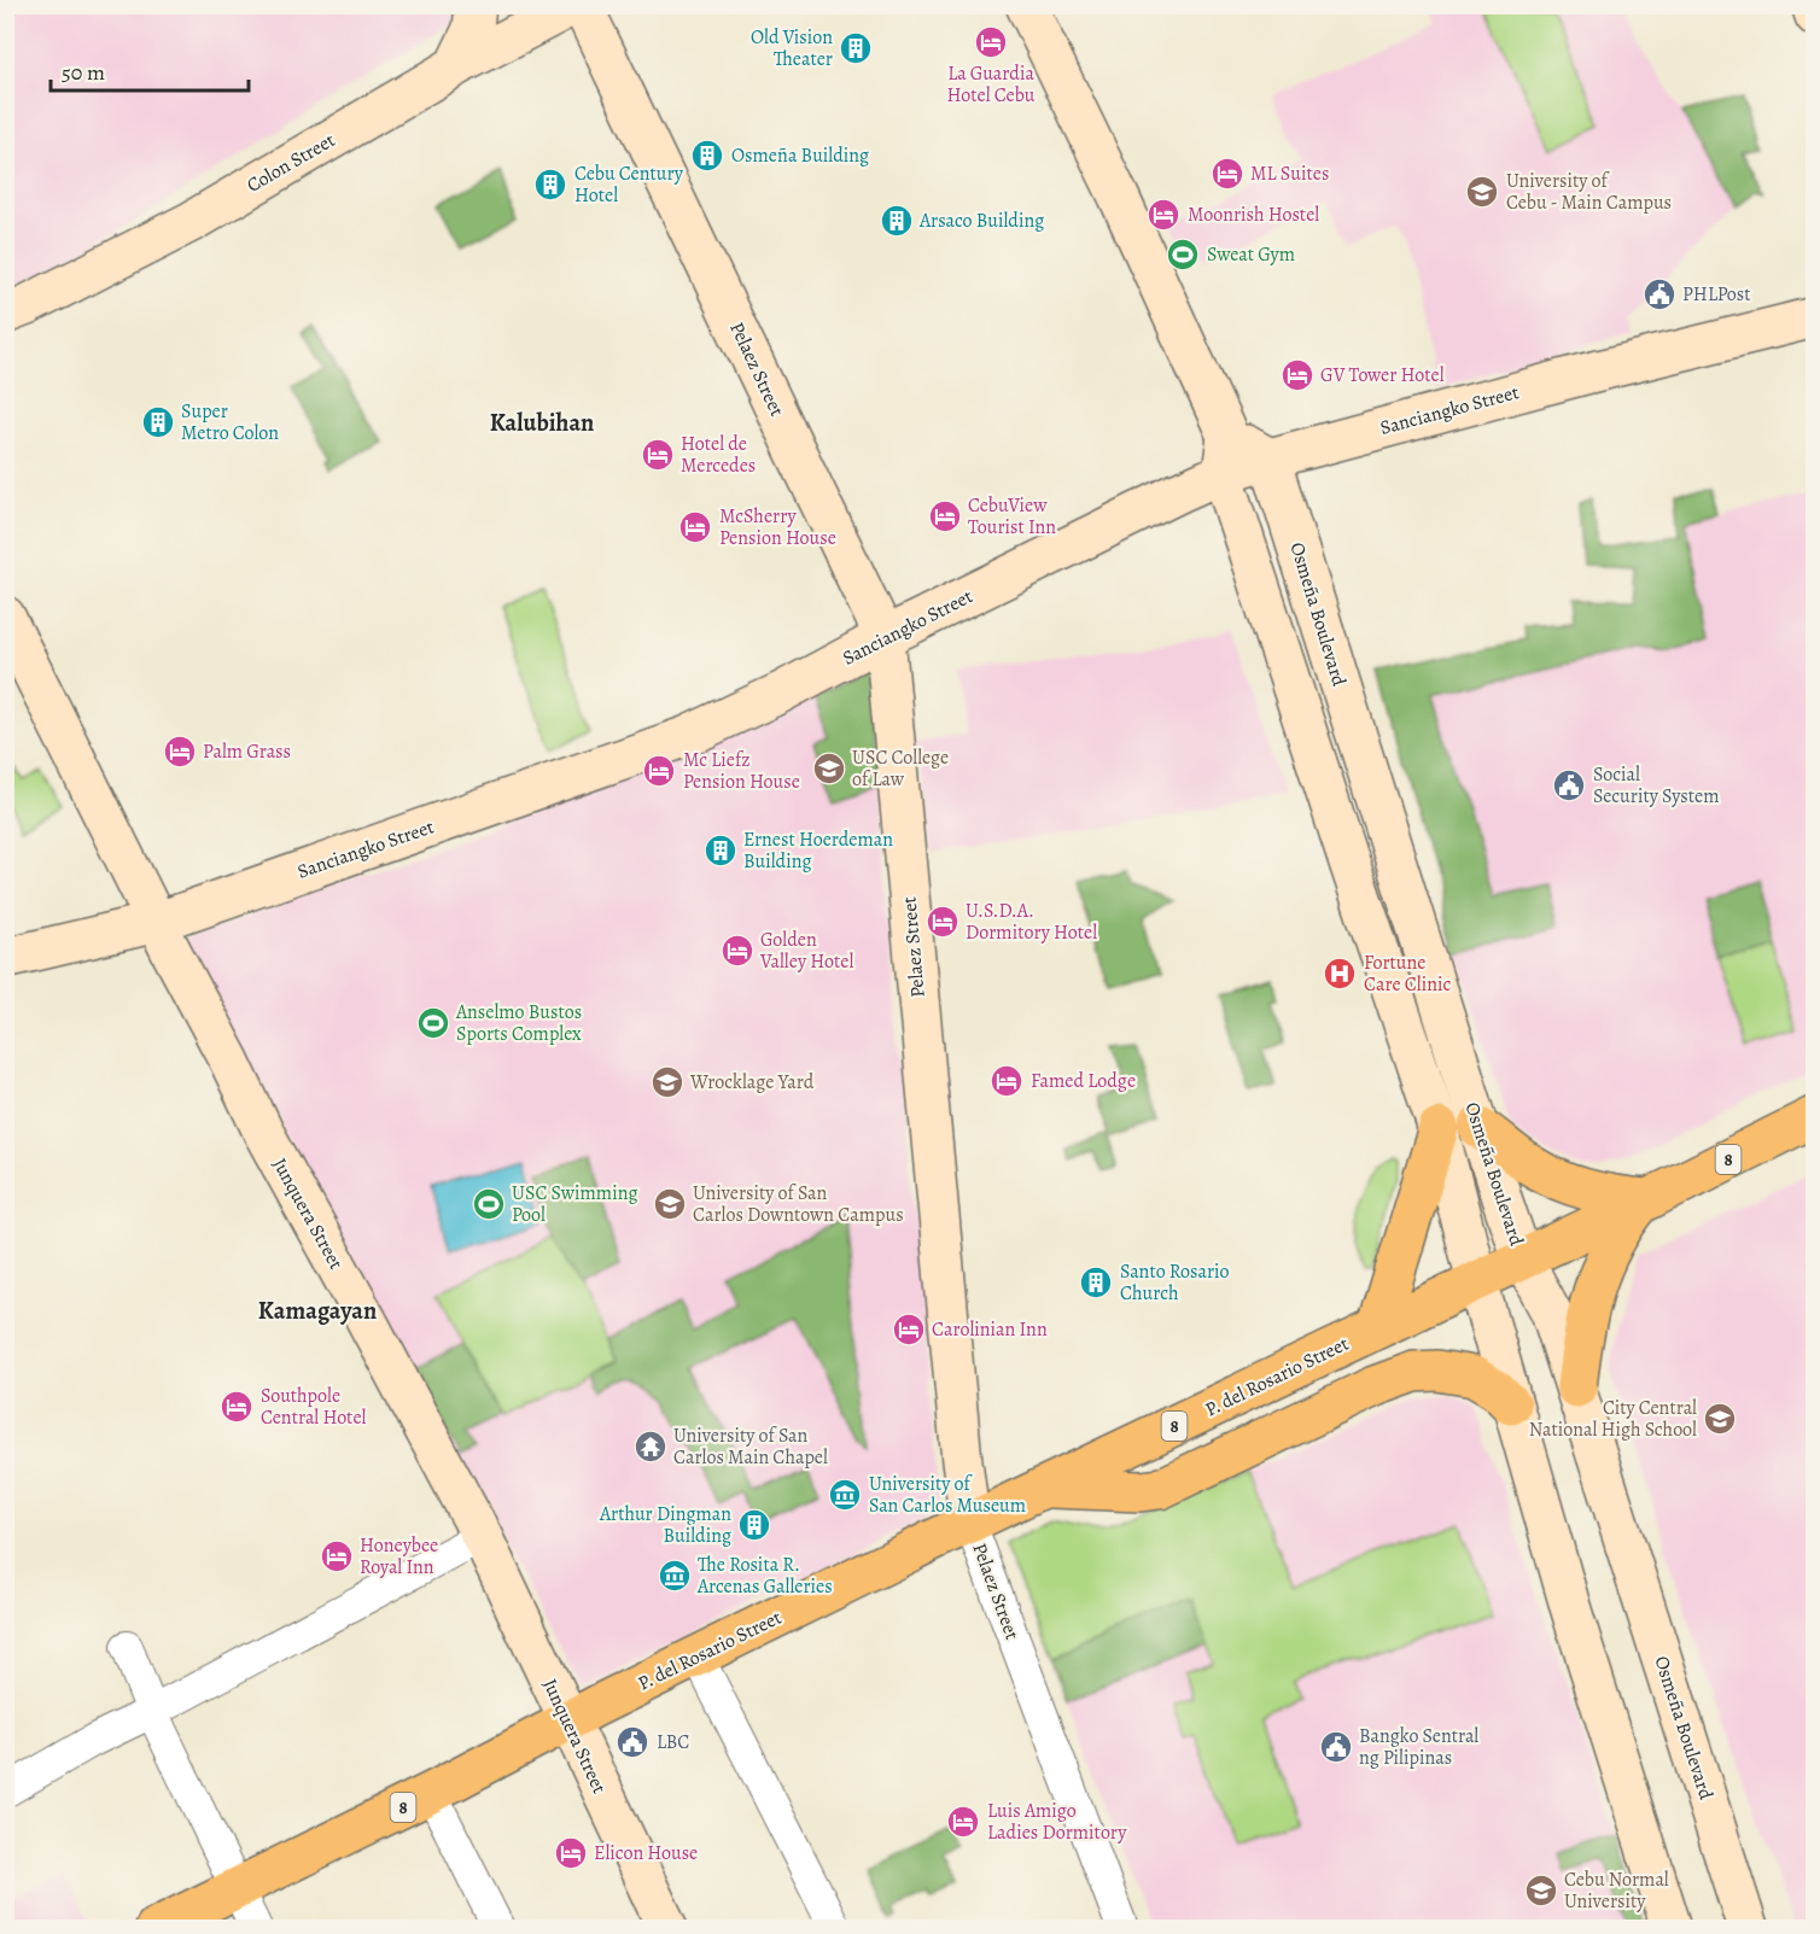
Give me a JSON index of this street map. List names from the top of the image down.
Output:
{
  "streets": {
    "main road": ["8", "P. del Rosario Street"],
    "street": [
      "Colon Street",
      "Pelaez Street",
      "Sanciangko Street",
      "Osmeña Boulevard",
      "Junquera Street"
    ]
  },
  "crossings": [
    ["Pelaez Street", "Sanciangko Street"],
    ["Pelaez Street", "P. del Rosario Street"],
    ["Sanciangko Street", "Osmeña Boulevard"],
    ["Sanciangko Street", "Junquera Street"],
    ["Osmeña Boulevard", "P. del Rosario Street"],
    ["Junquera Street", "P. del Rosario Street"]
  ],
  "districts": ["Kalubihan", "Kamagayan"],
  "places": {
    "hotel": [
      "La Guardia Hotel Cebu",
      "ML Suites",
      "Moonrish Hostel",
      "GV Tower Hotel",
      "Hotel de Mercedes",
      "CebuView Tourist Inn",
      "McSherry Pension House",
      "Palm Grass",
      "Mc Liefz Pension House",
      "U.S.D.A. Dormitory Hotel",
      "Golden Valley Hotel",
      "Famed Lodge",
      "Carolinian Inn",
      "Southpole Central Hotel",
      "Honeybee Royal Inn",
      "Luis Amigo Ladies Dormitory",
      "Elicon House"
    ],
    "building": [
      "Old Vision Theater",
      "Osmeña Building",
      "Cebu Century Hotel",
      "Arsaco Building",
      "Super Metro Colon",
      "Ernest Hoerdeman Building",
      "Santo Rosario Church",
      "Arthur Dingman Building"
    ],
    "school or university": [
      "University of Cebu - Main Campus",
      "USC College of Law",
      "Wrocklage Yard",
      "University of San Carlos Downtown Campus",
      "City Central National High School",
      "Cebu Normal University"
    ],
    "sports": ["Sweat Gym", "Anselmo Bustos Sports Complex", "USC Swimming Pool"],
    "public building": [
      "PHLPost",
      "Social Security System",
      "LBC",
      "Bangko Sentral ng Pilipinas"
    ],
    "hospital": ["Fortune Care Clinic"],
    "temple": ["University of San Carlos Main Chapel"],
    "museum": ["University of San Carlos Museum", "The Rosita R. Arcenas Galleries"]
  },
  "scale_bar": "50 m"
}
